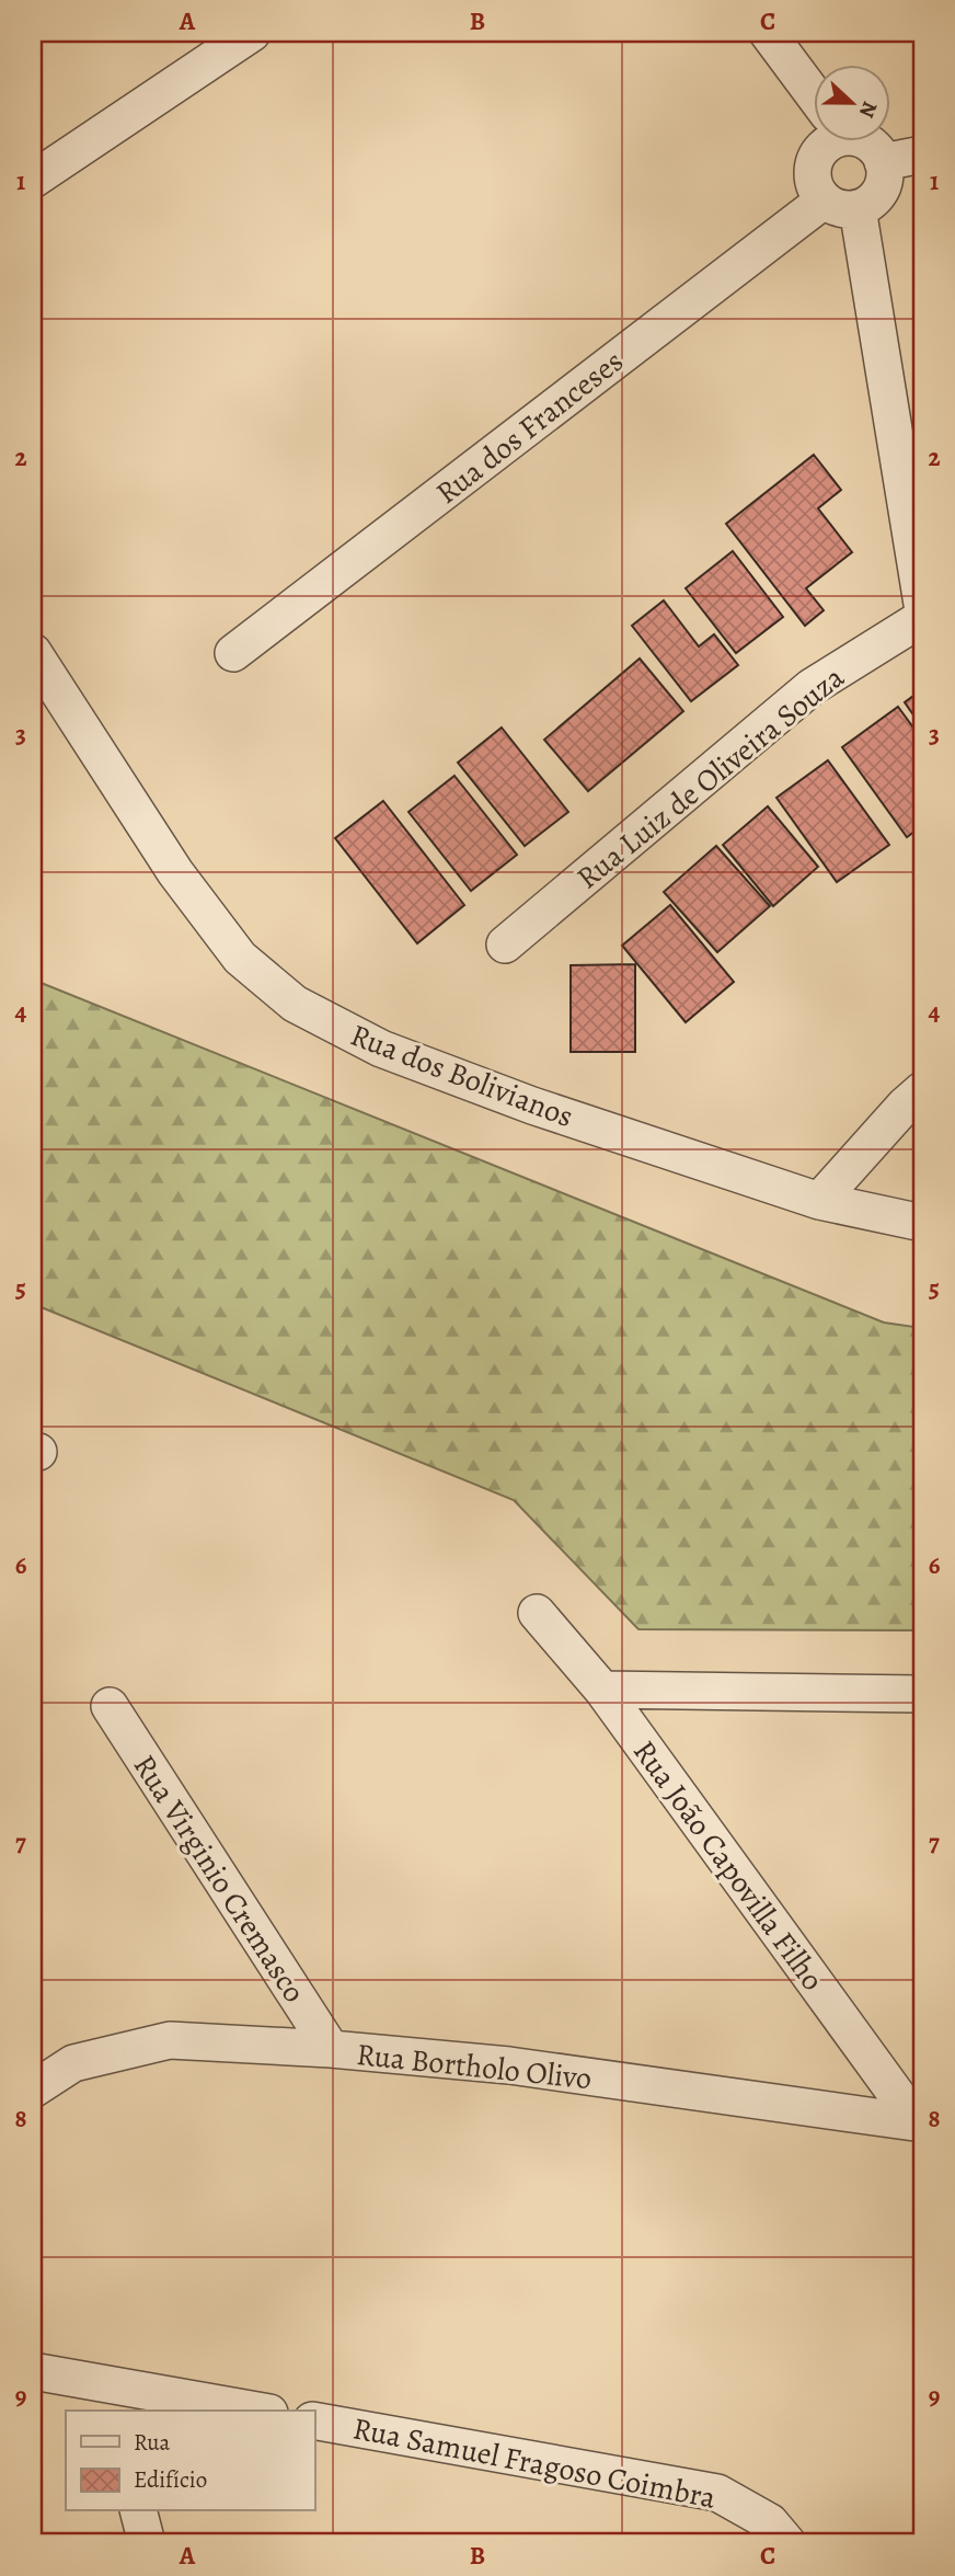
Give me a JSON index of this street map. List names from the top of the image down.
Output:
{
  "streets": {
    "street": [
      "Rua dos Franceses",
      "Rua Luiz de Oliveira Souza",
      "Rua dos Bolivianos",
      "Rua João Capovilla Filho",
      "Rua Virginio Cremasco",
      "Rua Bortholo Olivo",
      "Rua Samuel Fragoso Coimbra"
    ]
  },
  "crossings": [
    ["Rua João Capovilla Filho", "Rua Bortholo Olivo"],
    ["Rua Virginio Cremasco", "Rua Bortholo Olivo"]
  ],
  "legend": ["Rua", "Edifício"],
  "north": "right",
  "grid": {
    "columns": ["A", "B", "C"],
    "rows": [
      "1",
      "2",
      "3",
      "4",
      "5",
      "6",
      "7",
      "8",
      "9"
    ]
  }
}
